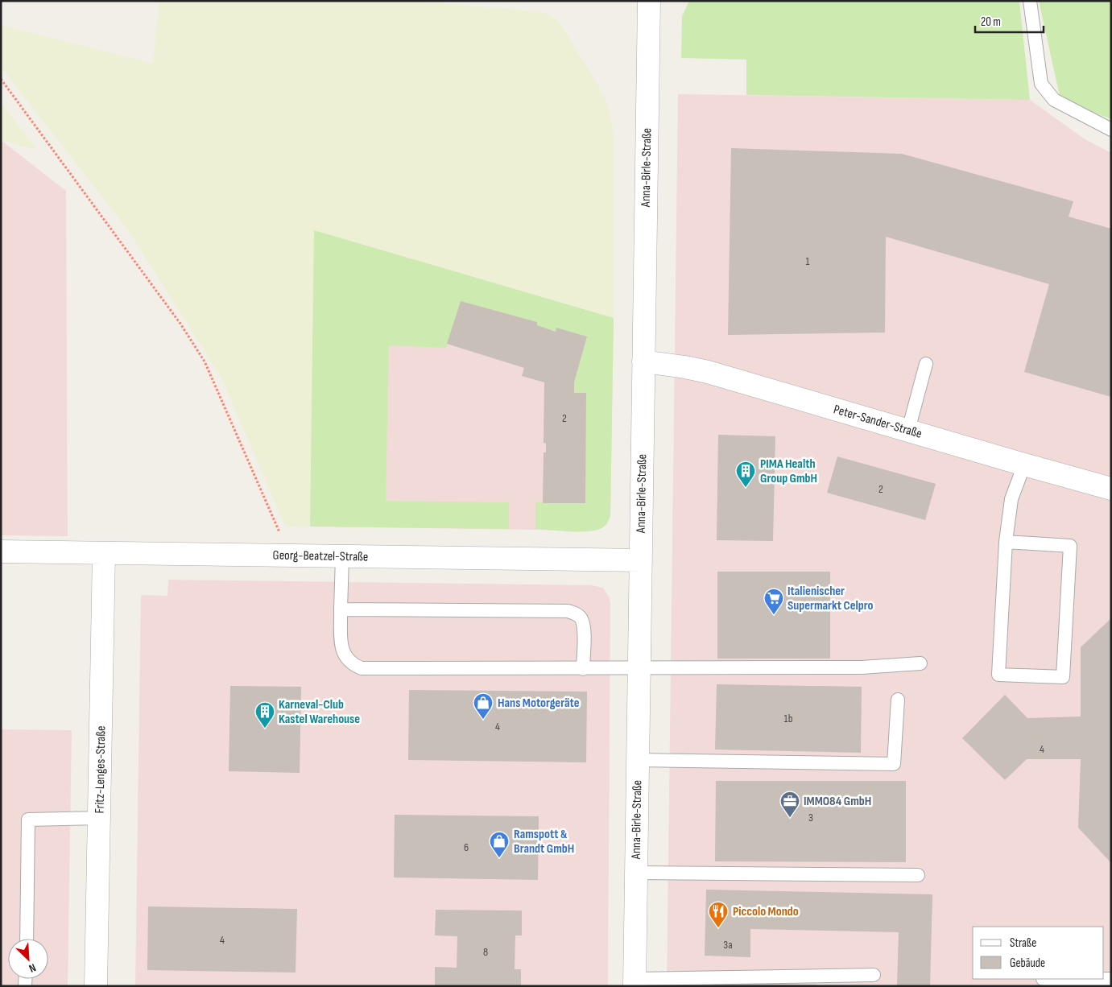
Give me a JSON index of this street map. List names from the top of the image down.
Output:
{
  "streets": {
    "street": [
      "Anna-Birle-Straße",
      "Peter-Sander-Straße",
      "Georg-Beatzel-Straße",
      "Fritz-Lenges-Straße"
    ]
  },
  "crossings": [
    ["Anna-Birle-Straße", "Peter-Sander-Straße"],
    ["Anna-Birle-Straße", "Georg-Beatzel-Straße"],
    ["Georg-Beatzel-Straße", "Fritz-Lenges-Straße"]
  ],
  "places": {
    "building": ["PIMA Health Group GmbH", "Karneval-Club Kastel Warehouse"],
    "supermarket": ["Italienischer Supermarkt Celpro"],
    "shop": ["Hans Motorgeräte", "Ramspott & Brandt GmbH"],
    "office": ["IMMO84 GmbH"],
    "restaurant": ["Piccolo Mondo"]
  },
  "house_numbers": [
    "1",
    "2",
    "2",
    "1b",
    "4",
    "4",
    "3",
    "6",
    "4",
    "3a",
    "8"
  ],
  "legend": ["Straße", "Gebäude"],
  "scale_bar": "20 m",
  "north": "bottom right"
}
